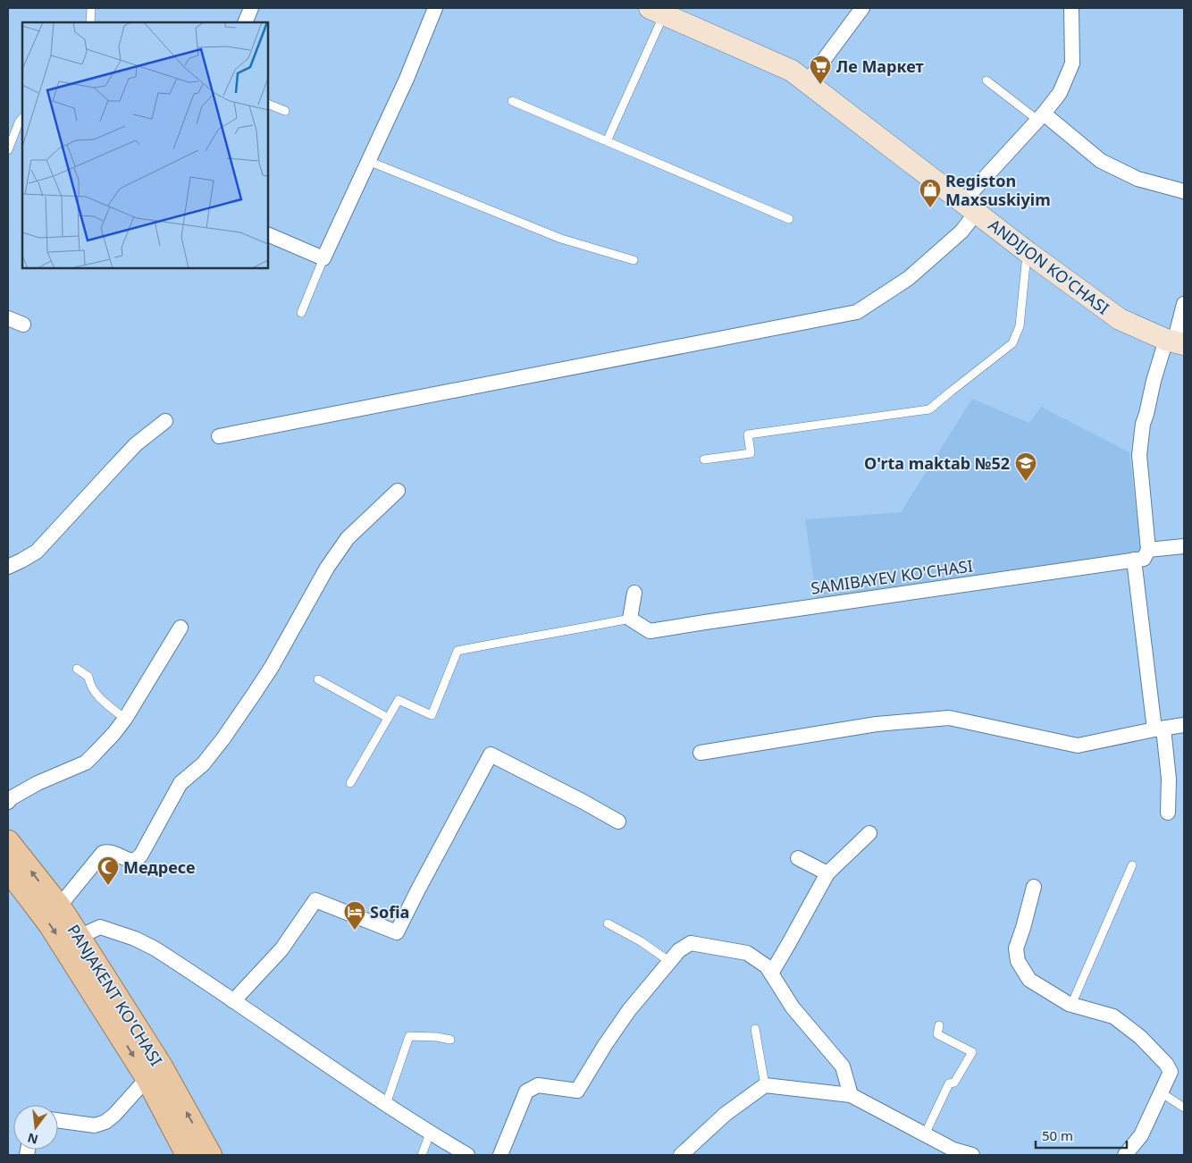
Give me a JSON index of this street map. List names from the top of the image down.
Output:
{
  "streets": {
    "main road": ["PANJAKENT KO'CHASI"],
    "street": ["ANDIJON KO'CHASI", "SAMIBAYEV KO'CHASI"]
  },
  "places": {
    "supermarket": ["Ле Маркет"],
    "shop": ["Registon Maxsuskiyim"],
    "school or university": ["O'rta maktab №52"],
    "mosque": ["Медресе"],
    "hotel": ["Sofia"]
  },
  "scale_bar": "50 m",
  "north": "bottom"
}
